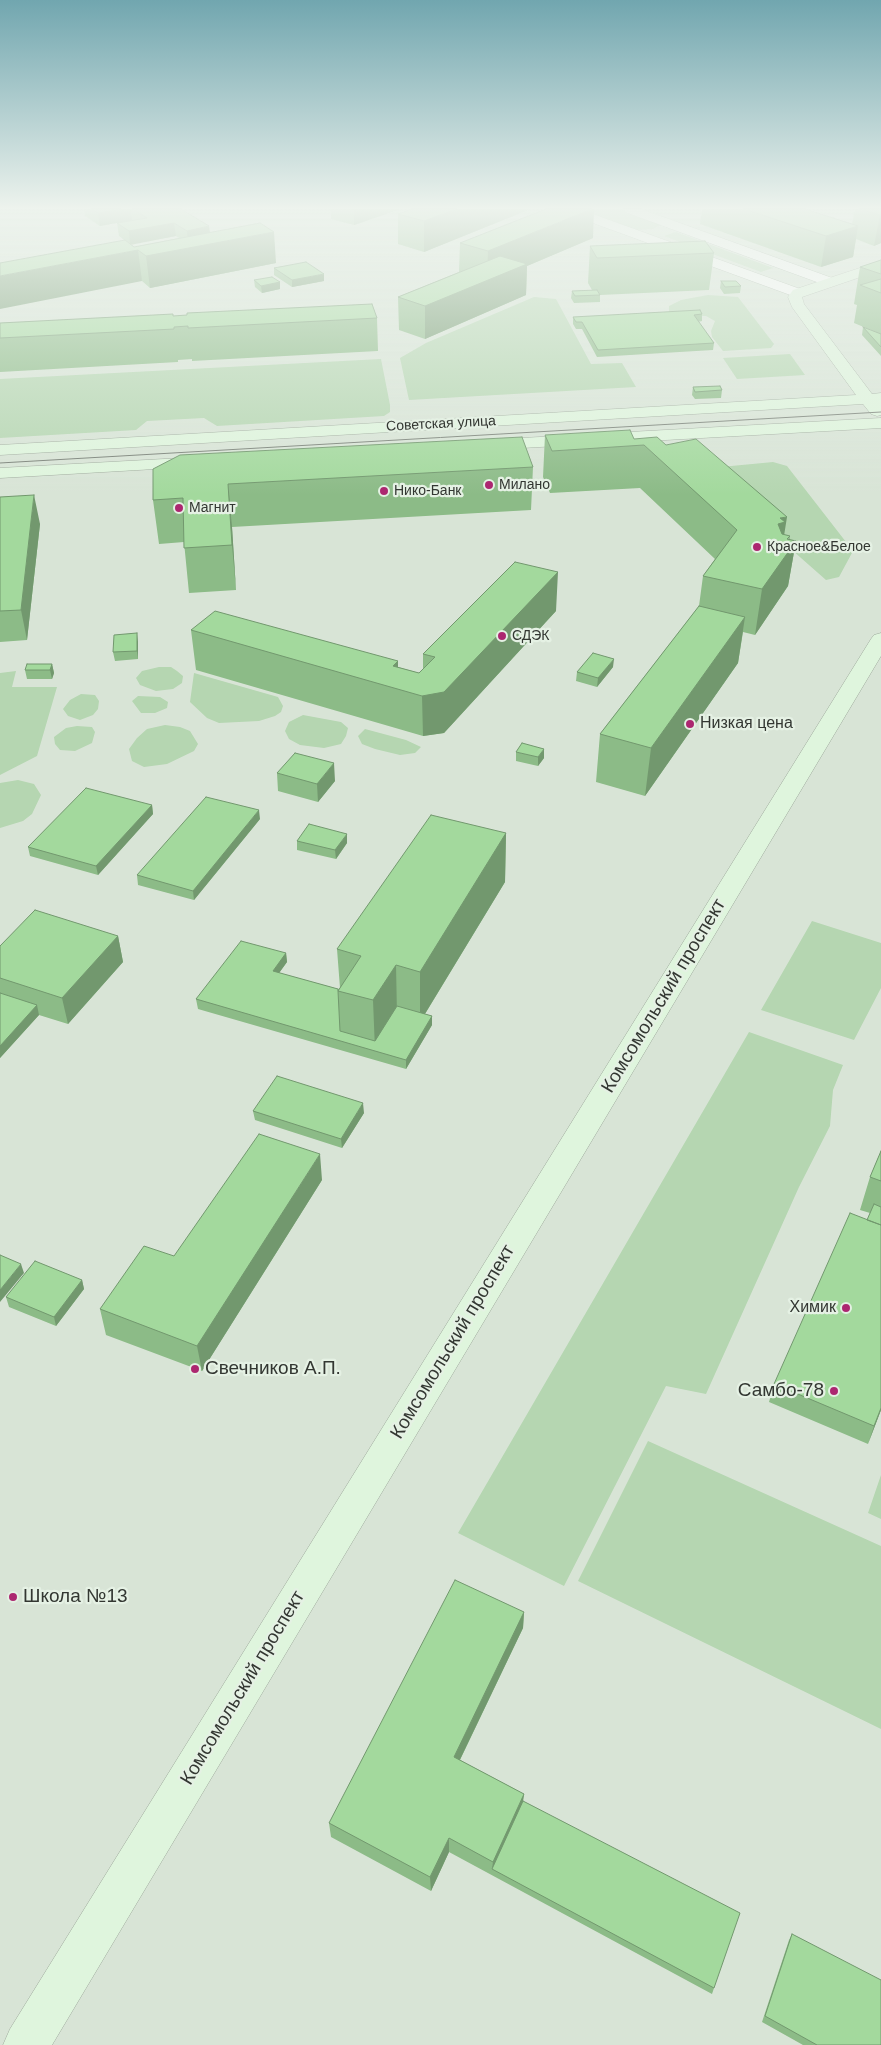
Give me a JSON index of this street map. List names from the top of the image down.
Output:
{
  "streets": {
    "street": ["Советская улица", "Комсомольский проспект"]
  },
  "places": [
    "Милано",
    "Нико-Банк",
    "Магнит",
    "Красное&Белое",
    "СДЭК",
    "Низкая цена",
    "Химик",
    "Свечников А.П.",
    "Самбо-78",
    "Школа №13"
  ]
}
